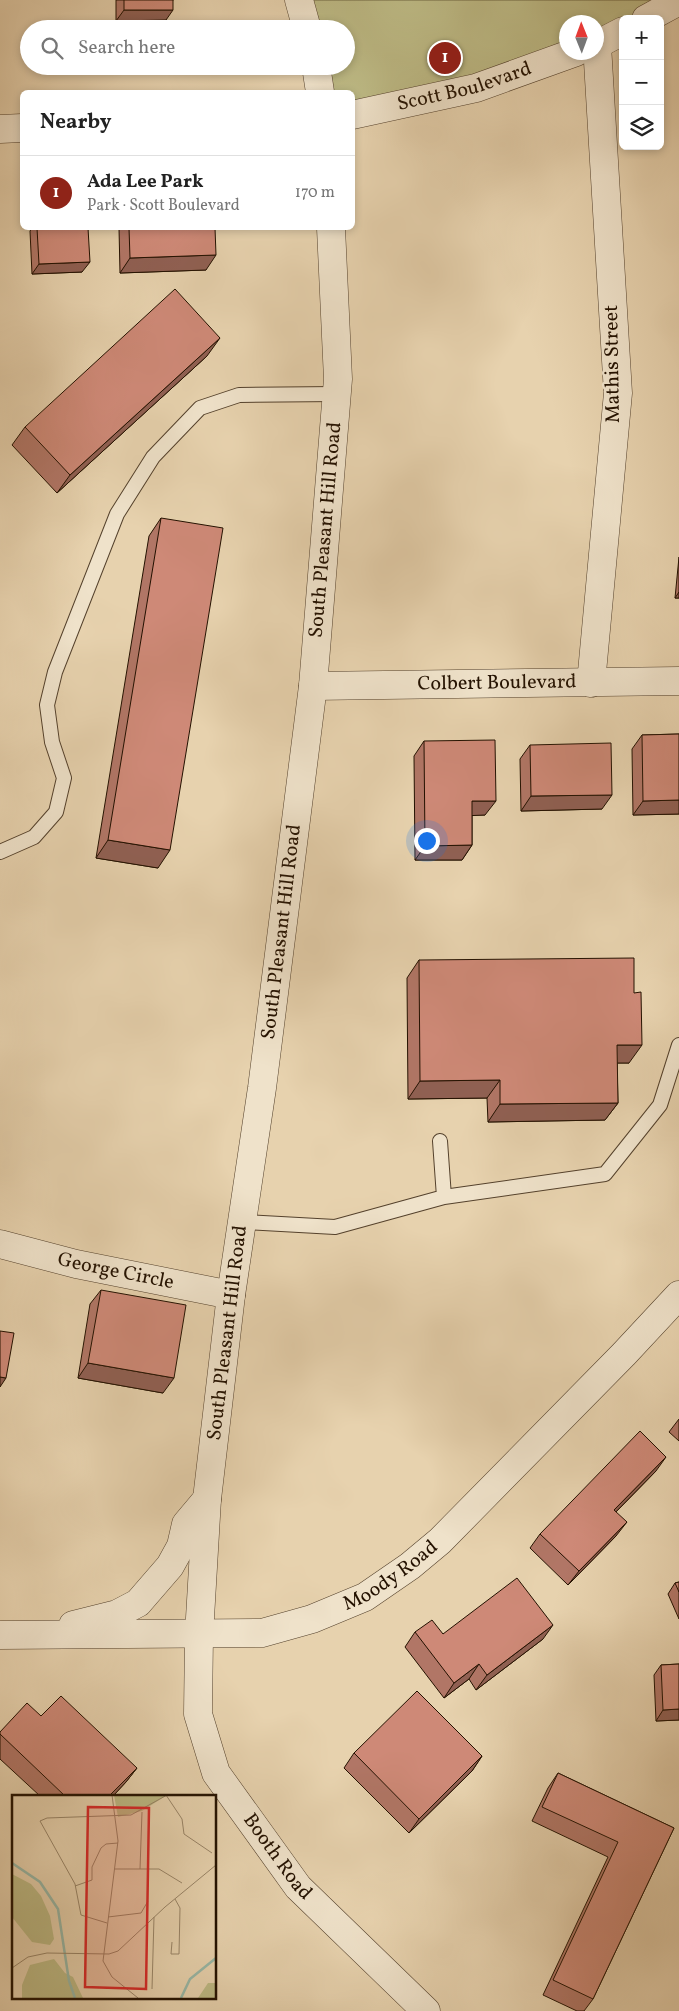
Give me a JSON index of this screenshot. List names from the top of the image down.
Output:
{
  "streets": {
    "street": [
      "Scott Boulevard",
      "Mathis Street",
      "South Pleasant Hill Road",
      "Colbert Boulevard",
      "George Circle",
      "Moody Road",
      "Booth Road"
    ]
  },
  "crossings": [
    ["Mathis Street", "Colbert Boulevard"],
    ["South Pleasant Hill Road", "Colbert Boulevard"],
    ["South Pleasant Hill Road", "George Circle"],
    ["South Pleasant Hill Road", "Moody Road"],
    ["South Pleasant Hill Road", "Booth Road"],
    ["Moody Road", "Booth Road"]
  ],
  "north": "top",
  "page": {
    "map_buttons": ["+", "−"],
    "search": "Search here",
    "pins": "1",
    "heading": "Nearby",
    "list": [
      {
        "mark": "1",
        "name": "Ada Lee Park",
        "note": "Park · Scott Boulevard",
        "value": "170 m"
      }
    ]
  }
}
